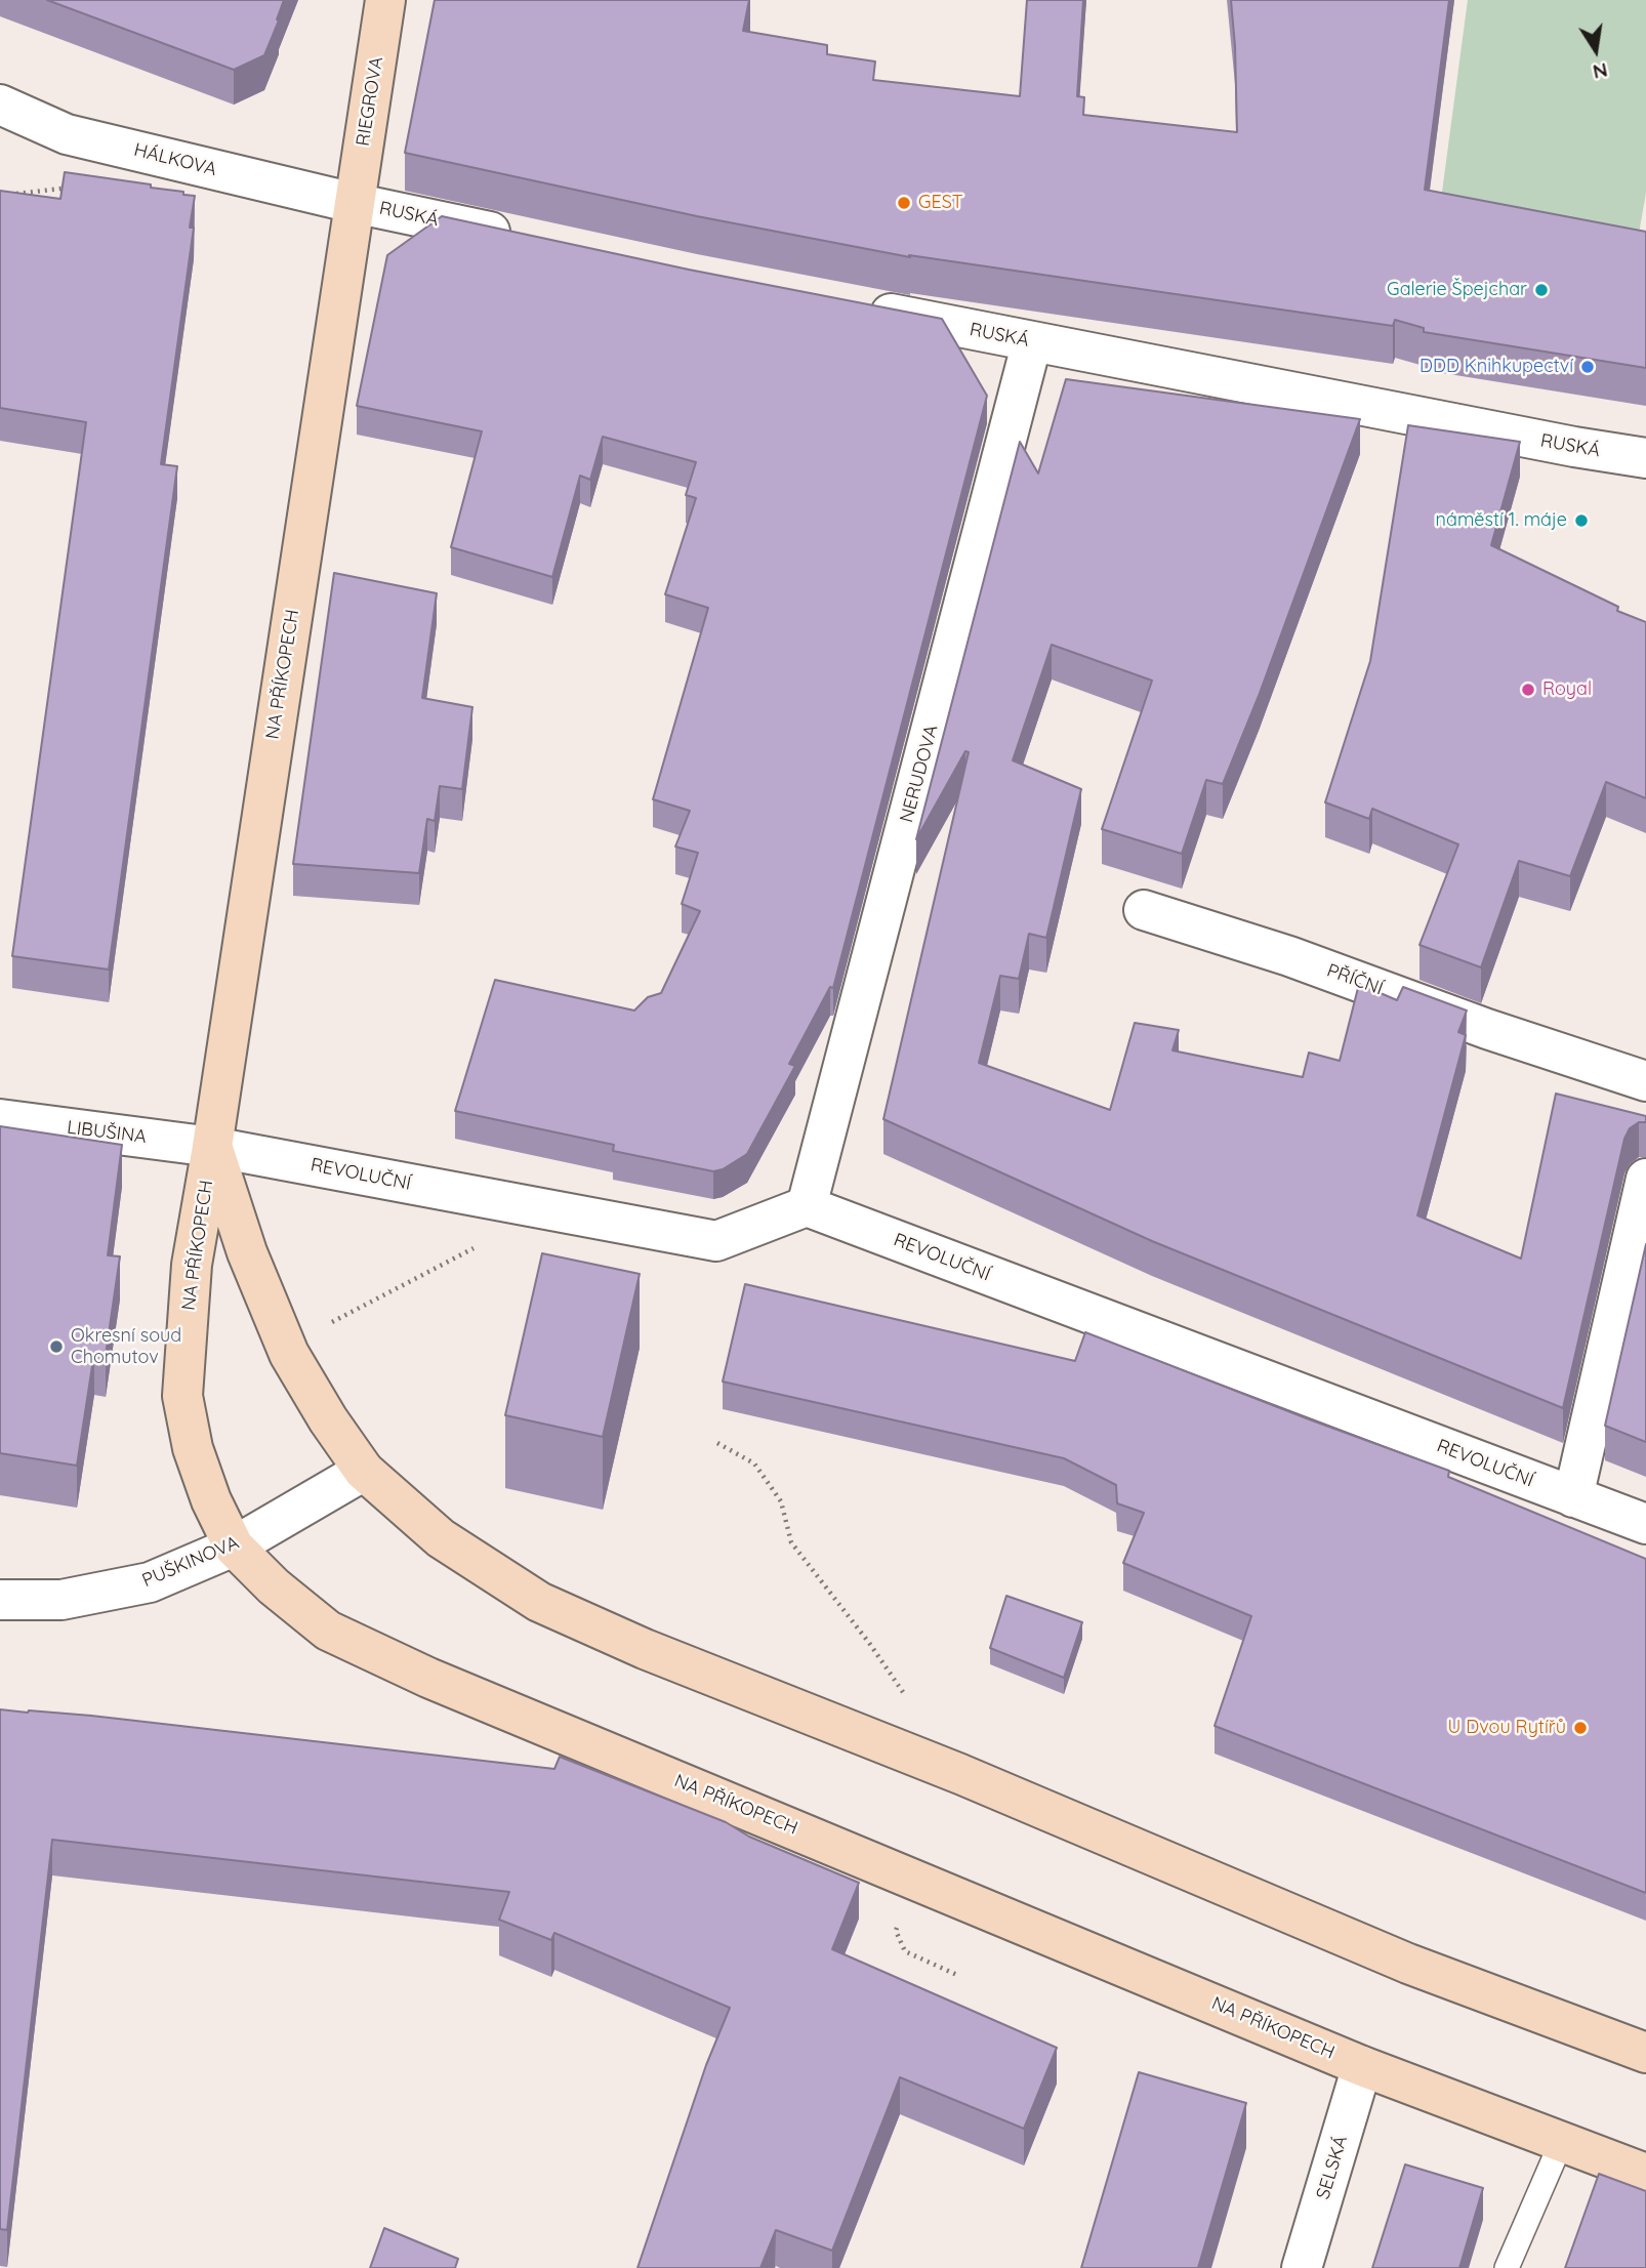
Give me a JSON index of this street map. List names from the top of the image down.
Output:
{
  "streets": {
    "street": [
      "RIEGROVA",
      "HÁLKOVA",
      "RUSKÁ",
      "NA PŘÍKOPECH",
      "NERUDOVA",
      "PŘÍČNÍ",
      "LIBUŠINA",
      "REVOLUČNÍ",
      "PUŠKINOVA",
      "SELSKÁ"
    ]
  },
  "crossings": [
    ["RIEGROVA", "HÁLKOVA"],
    ["RIEGROVA", "RUSKÁ"],
    ["RIEGROVA", "NA PŘÍKOPECH"],
    ["HÁLKOVA", "RUSKÁ"],
    ["HÁLKOVA", "NA PŘÍKOPECH"],
    ["RUSKÁ", "NA PŘÍKOPECH"],
    ["RUSKÁ", "NERUDOVA"],
    ["NA PŘÍKOPECH", "LIBUŠINA"],
    ["NA PŘÍKOPECH", "REVOLUČNÍ"],
    ["NA PŘÍKOPECH", "PUŠKINOVA"],
    ["NA PŘÍKOPECH", "SELSKÁ"],
    ["NERUDOVA", "REVOLUČNÍ"],
    ["LIBUŠINA", "REVOLUČNÍ"]
  ],
  "places": [
    "GEST",
    "Galerie Špejchar",
    "DDD Knihkupectví",
    "náměstí 1. máje",
    "Royal",
    "Okresní soud Chomutov",
    "U Dvou Rytířů"
  ],
  "north": "bottom"
}
